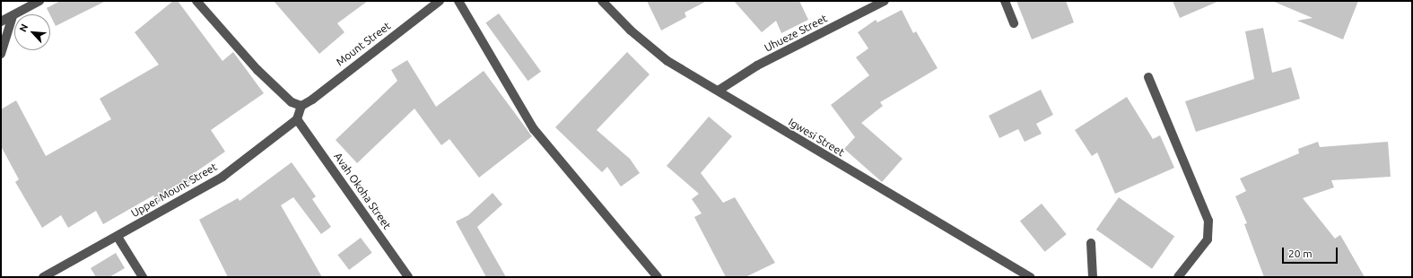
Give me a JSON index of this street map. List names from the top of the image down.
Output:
{
  "streets": {
    "street": [
      "Uhueze Street",
      "Mount Street",
      "Igwesi Street",
      "Upper Mount Street",
      "Avah Okoha Street"
    ]
  },
  "crossings": [
    ["Uhueze Street", "Igwesi Street"],
    ["Upper Mount Street", "Avah Okoha Street"]
  ],
  "scale_bar": "20 m",
  "north": "top left"
}
